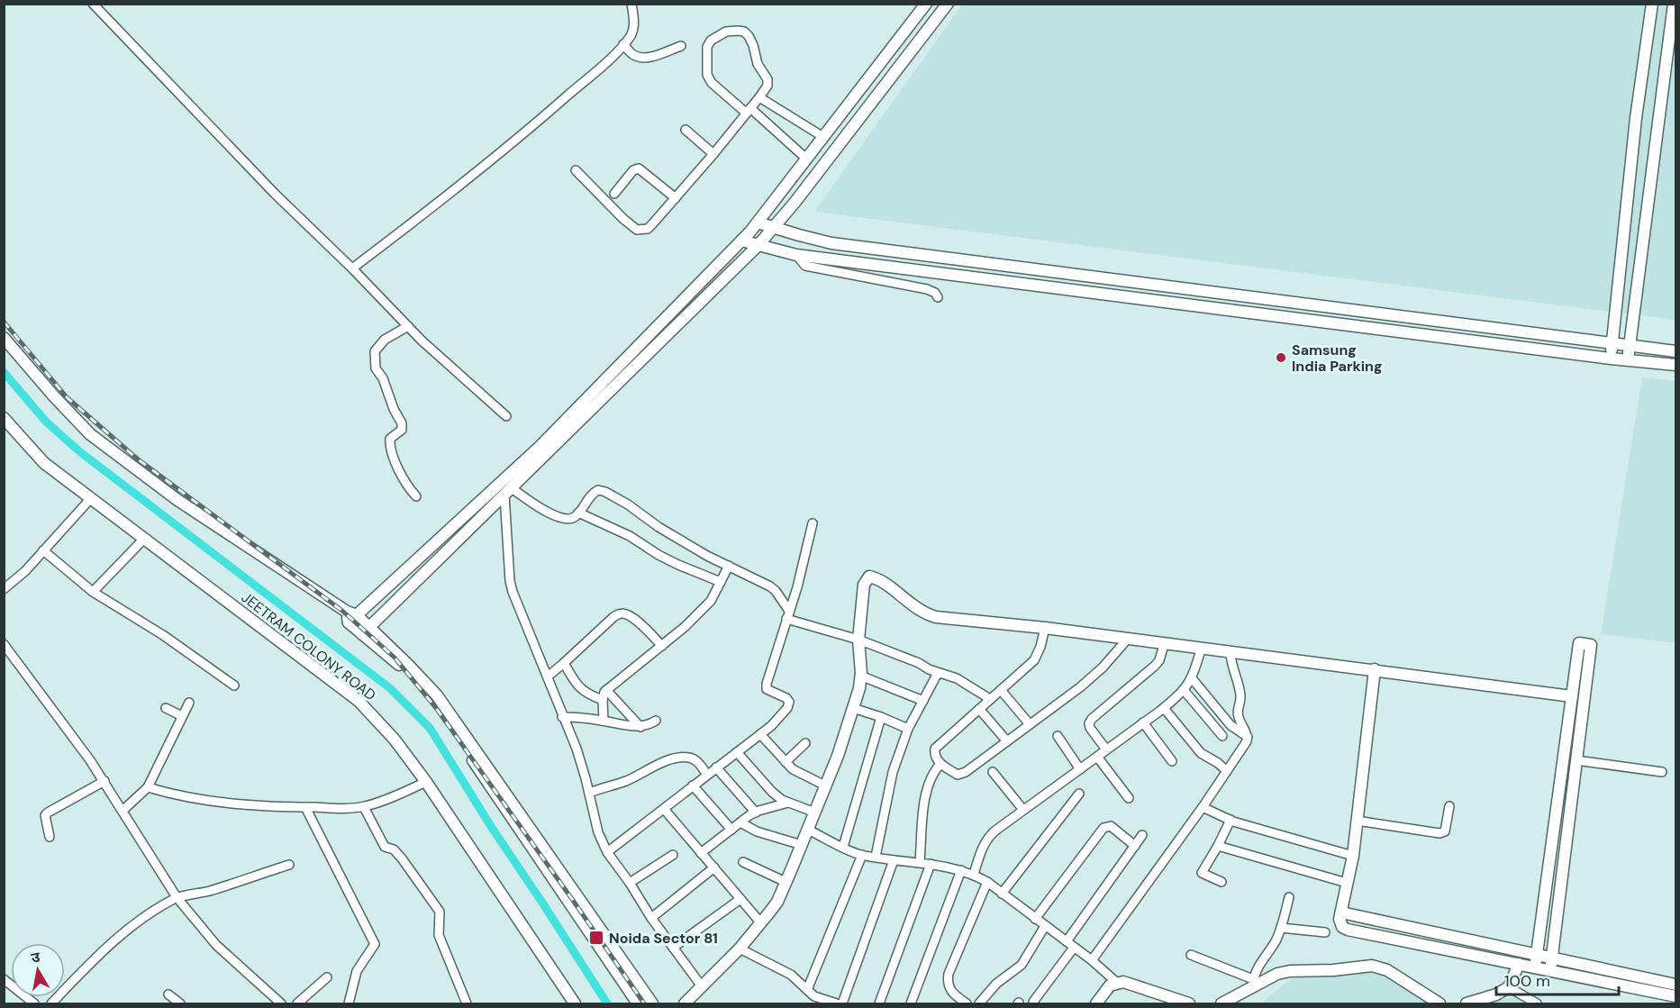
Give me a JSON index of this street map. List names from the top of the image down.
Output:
{
  "streets": {
    "street": ["JEETRAM COLONY ROAD"]
  },
  "places": {
    "other": ["Samsung India Parking"],
    "transit": ["Noida Sector 81"]
  },
  "scale_bar": "100 m",
  "north": "top"
}
